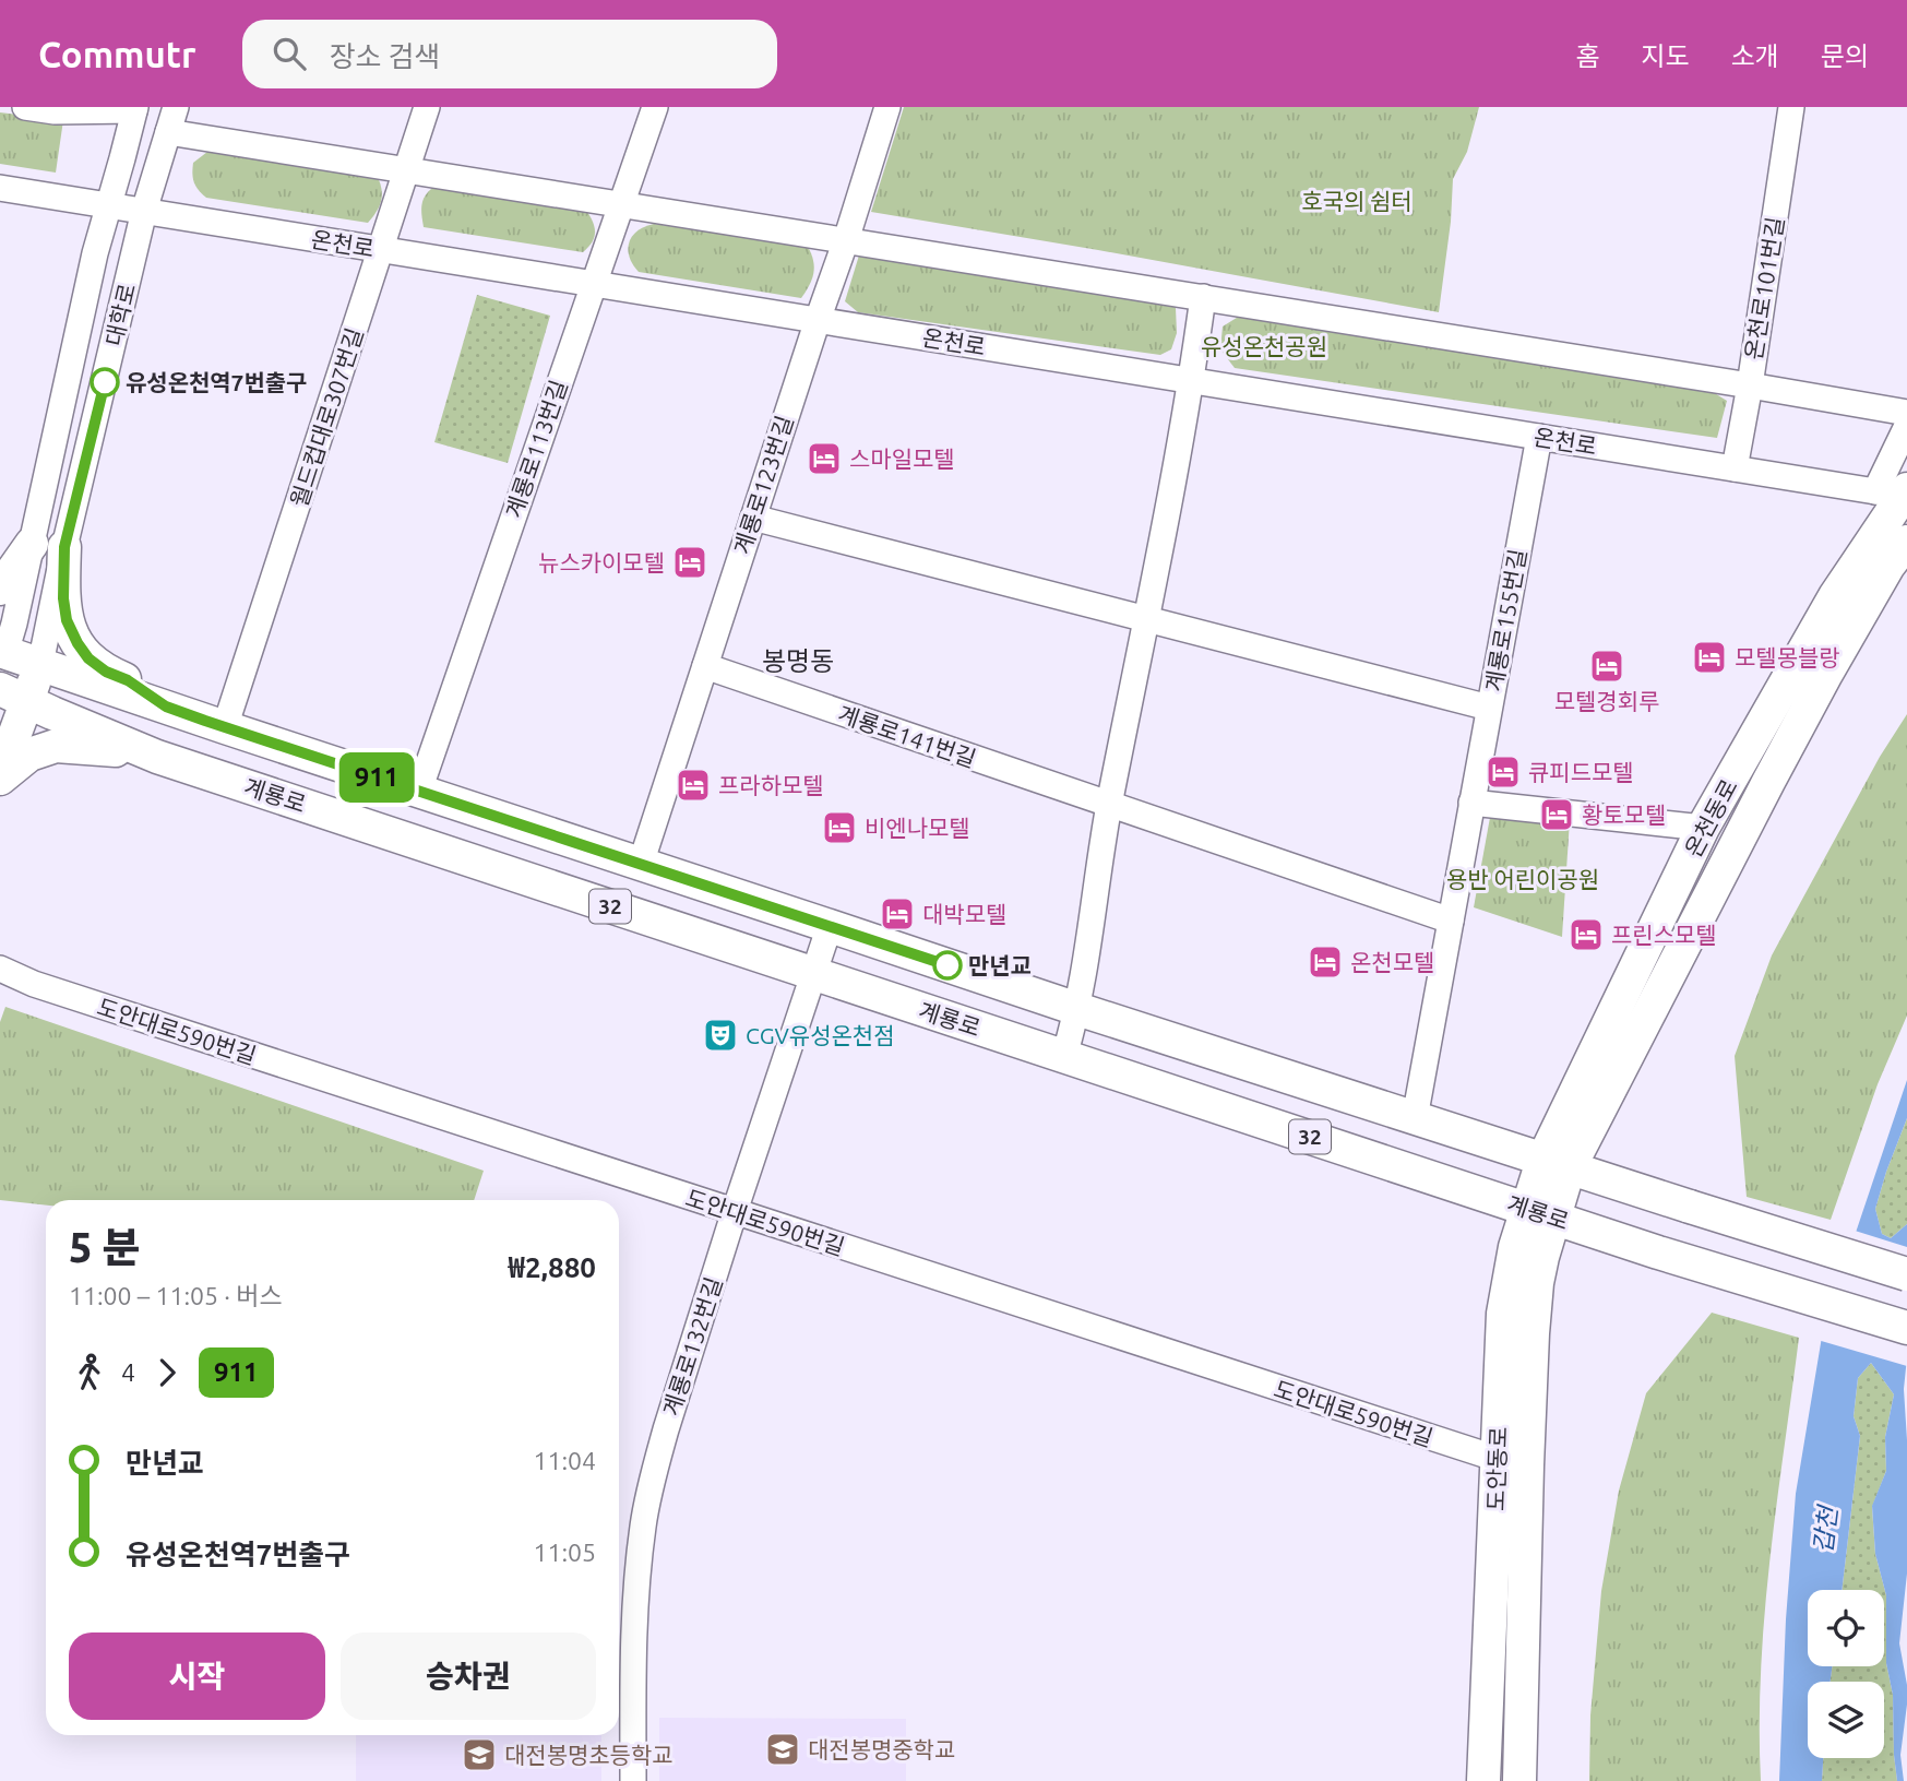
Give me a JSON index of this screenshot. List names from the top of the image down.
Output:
{
  "streets": {
    "main road": [
      "대학로",
      "계룡로",
      "온천동로",
      "32",
      "도안동로"
    ],
    "street": [
      "온천로",
      "온천로101번길",
      "월드컵대로307번길",
      "계룡로113번길",
      "계룡로123번길",
      "계룡로155번길",
      "계룡로141번길",
      "도안대로590번길",
      "계룡로132번길"
    ]
  },
  "crossings": [
    ["온천로", "온천로101번길"],
    ["온천로", "대학로"],
    ["온천로", "월드컵대로307번길"],
    ["온천로", "계룡로113번길"],
    ["온천로", "계룡로123번길"],
    ["온천로", "계룡로155번길"],
    ["온천로", "온천동로"],
    ["대학로", "계룡로"],
    ["대학로", "32"],
    ["월드컵대로307번길", "32"],
    ["계룡로113번길", "32"],
    ["계룡로123번길", "계룡로141번길"],
    ["계룡로123번길", "32"],
    ["계룡로155번길", "계룡로141번길"],
    ["계룡로155번길", "32"],
    ["계룡로", "계룡로132번길"],
    ["계룡로", "도안동로"],
    ["온천동로", "32"],
    ["온천동로", "도안동로"],
    ["32", "계룡로132번길"],
    ["32", "도안동로"],
    ["도안대로590번길", "계룡로132번길"],
    ["도안대로590번길", "도안동로"]
  ],
  "districts": ["봉명동"],
  "water": ["갑천"],
  "parks": ["호국의 쉼터", "유성온천공원", "용반 어린이공원"],
  "places": {
    "other": ["유성온천역7번출구", "만년교"],
    "hotel": [
      "스마일모텔",
      "뉴스카이모텔",
      "모텔몽블랑",
      "모텔경회루",
      "큐피드모텔",
      "프라하모텔",
      "황토모텔",
      "비엔나모텔",
      "대박모텔",
      "프린스모텔",
      "온천모텔"
    ],
    "theatre": ["CGV유성온천점"],
    "school or university": ["대전봉명중학교", "대전봉명초등학교"]
  },
  "lines": ["bus line 911"],
  "page": {
    "header": "Commutr",
    "search": "장소 검색",
    "nav": [
      "홈",
      "지도",
      "소개",
      "문의"
    ],
    "on_map": "911",
    "heading": ["5 분", "11:00 – 11:05 · 버스", "₩2,880"],
    "legs": ["4", "911"],
    "list": [
      {
        "name": "만년교",
        "value": "11:04"
      },
      {
        "name": "유성온천역7번출구",
        "value": "11:05"
      }
    ],
    "buttons": ["시작", "승차권"]
  }
}
